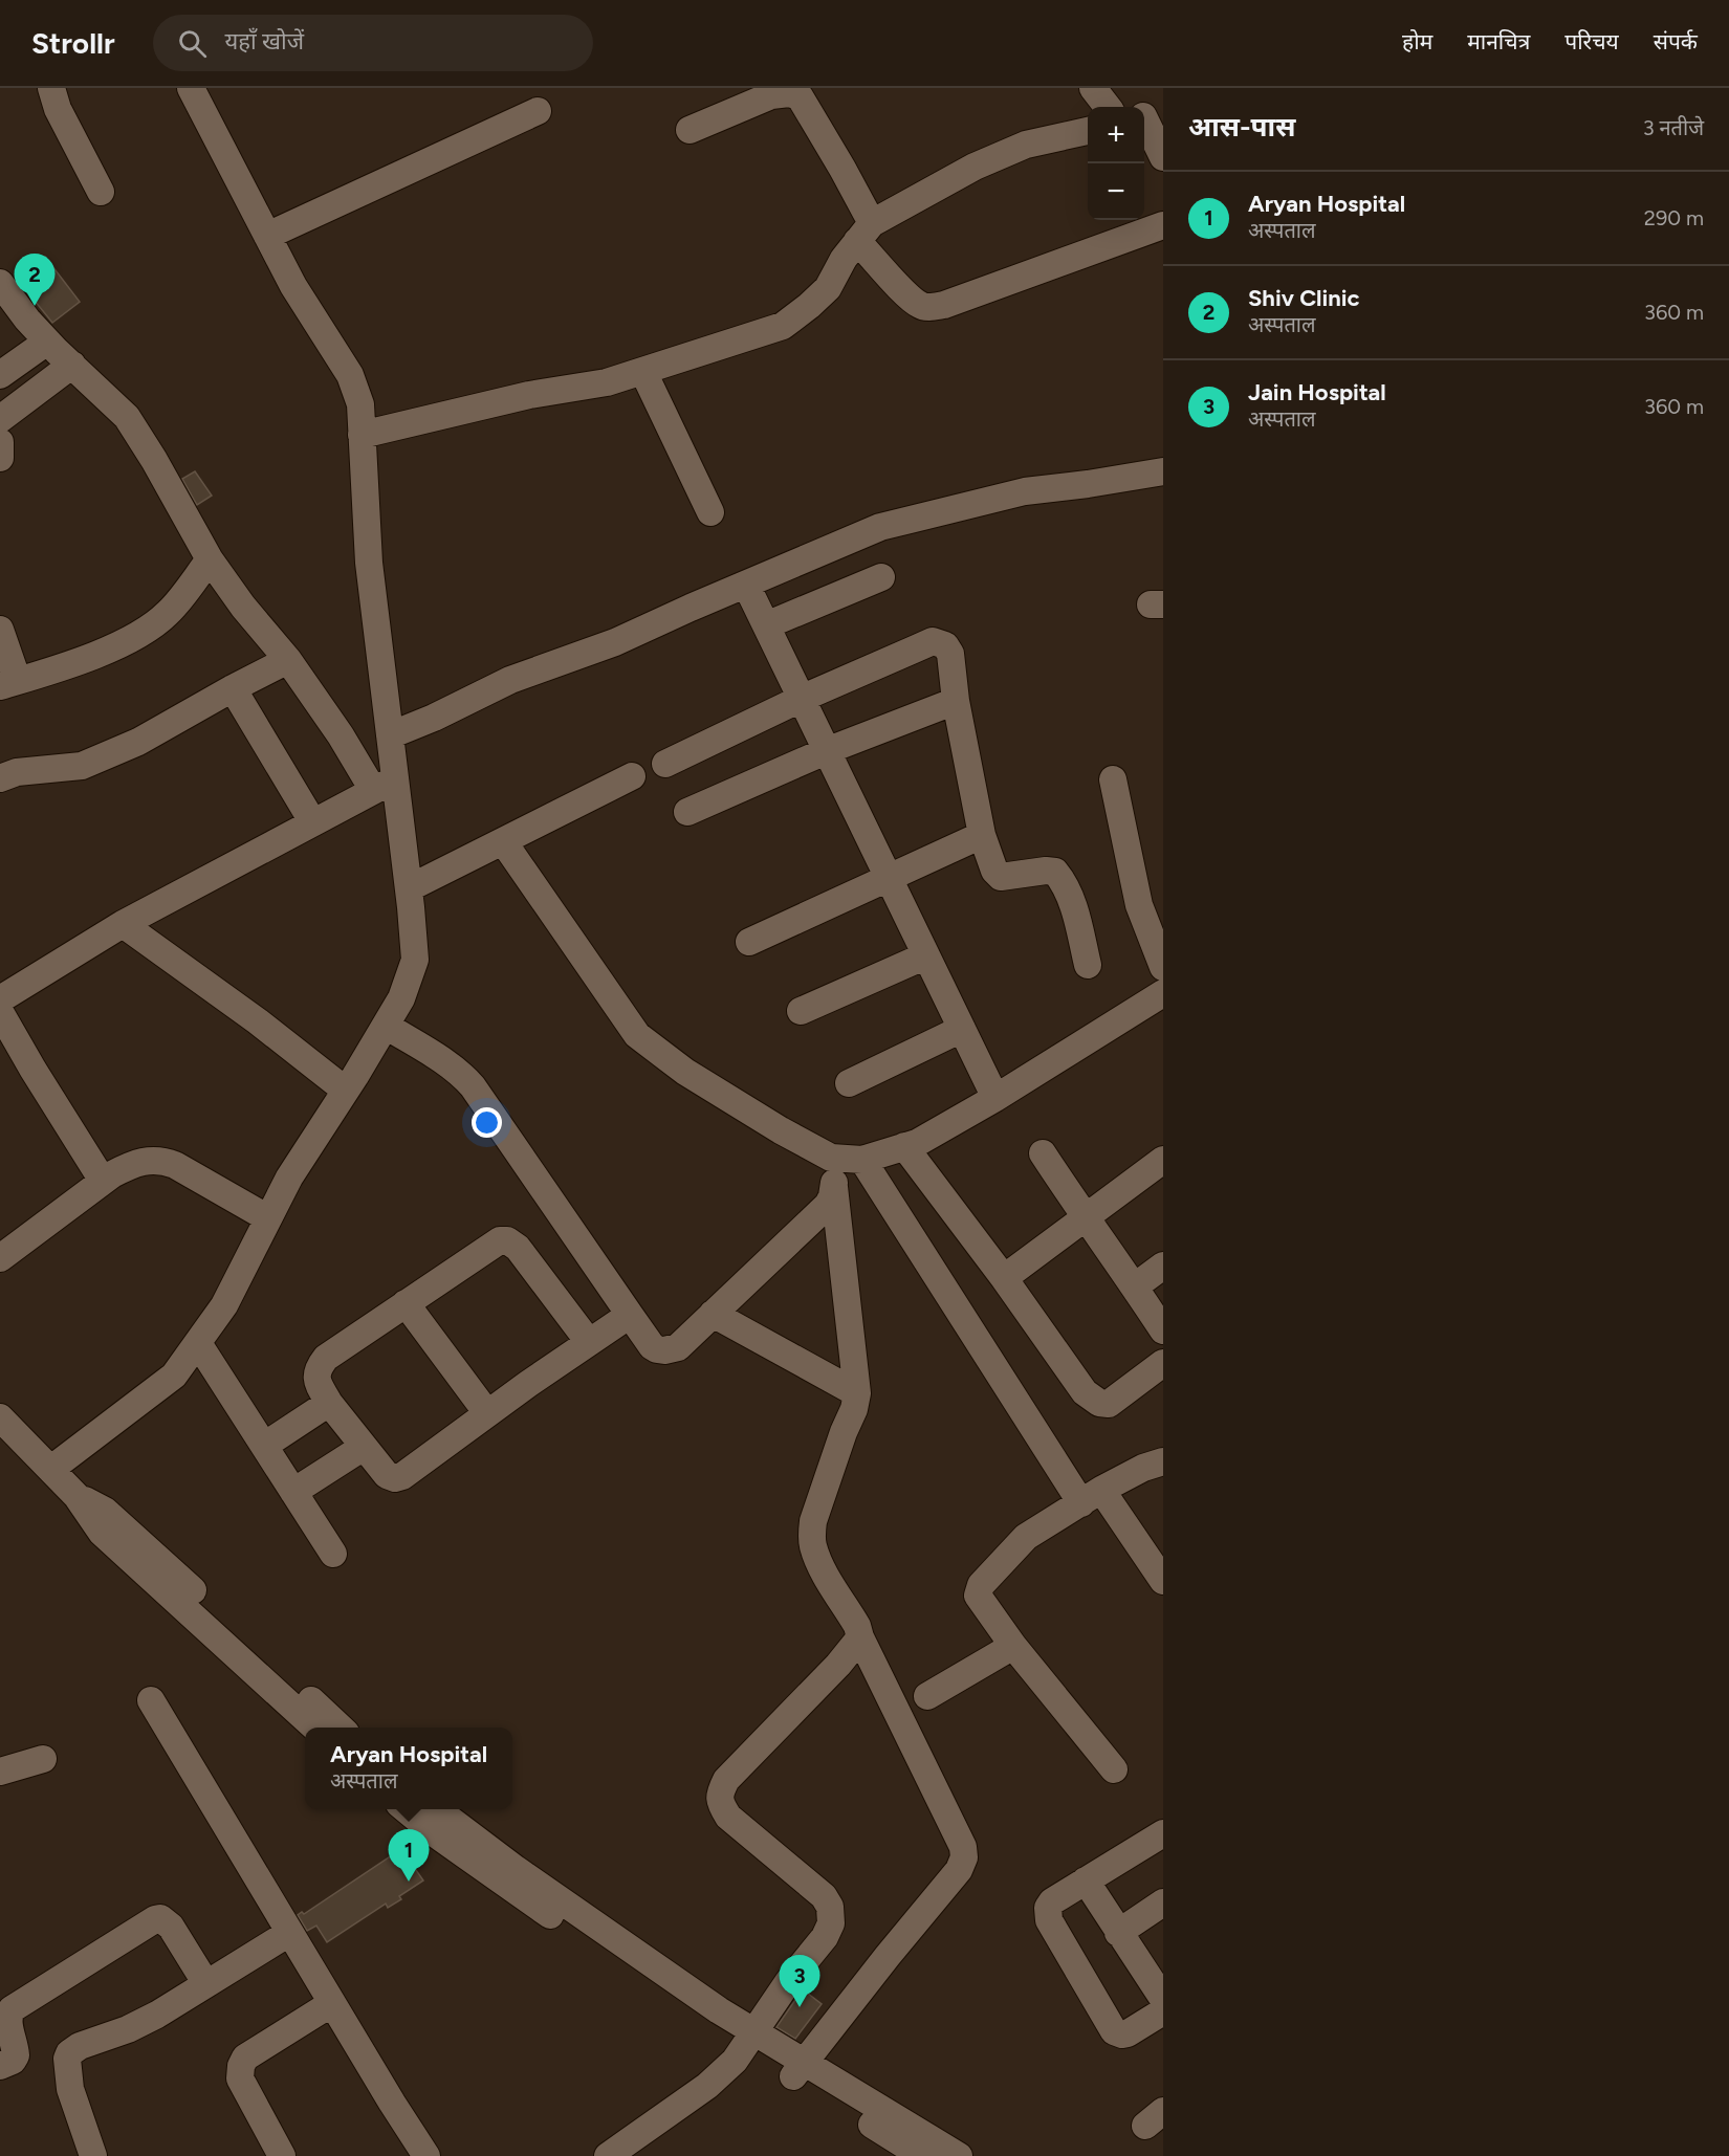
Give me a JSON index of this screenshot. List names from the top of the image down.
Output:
{
  "page": {
    "header": "Strollr",
    "search": "यहाँ खोजें",
    "nav": [
      "होम",
      "मानचित्र",
      "परिचय",
      "संपर्क"
    ],
    "heading": ["आस-पास", "3 नतीजे"],
    "map_buttons": ["+", "−"],
    "list": [
      {
        "mark": "1",
        "name": "Aryan Hospital",
        "note": "अस्पताल",
        "value": "290 m"
      },
      {
        "mark": "2",
        "name": "Shiv Clinic",
        "note": "अस्पताल",
        "value": "360 m"
      },
      {
        "mark": "3",
        "name": "Jain Hospital",
        "note": "अस्पताल",
        "value": "360 m"
      }
    ],
    "pins": ["2", "1", "3"],
    "popup": ["Aryan Hospital", "अस्पताल"]
  }
}
